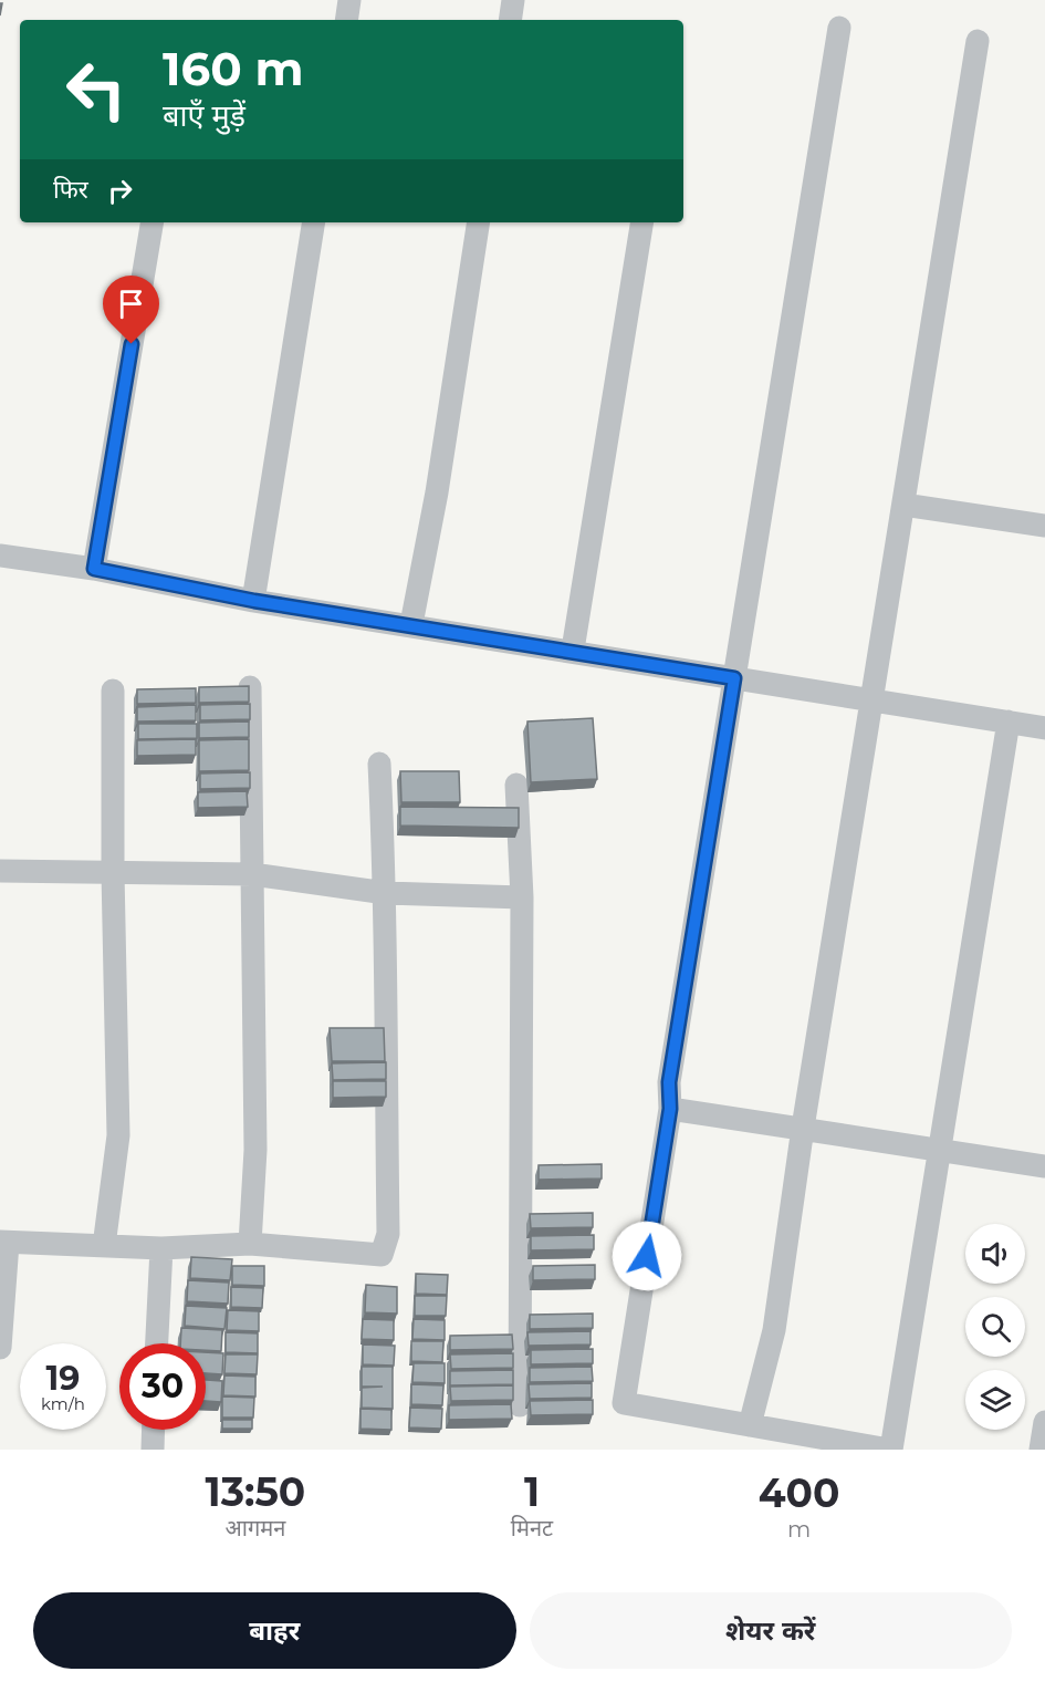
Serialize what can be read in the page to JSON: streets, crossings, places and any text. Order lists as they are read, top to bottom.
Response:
{
  "page": {
    "turn": ["160 m", "बाएँ मुड़ें"],
    "then": "फिर",
    "speed": "19 km/h",
    "limit": "30",
    "eta": [
      "13:50",
      "आगमन",
      "1",
      "मिनट",
      "400",
      "m"
    ],
    "buttons": ["बाहर", "शेयर करें"]
  }
}
